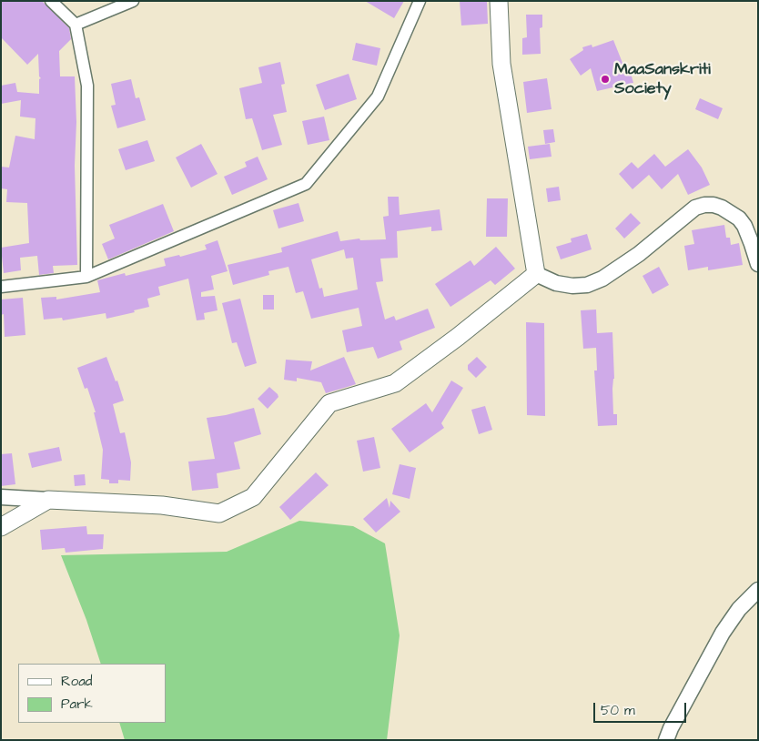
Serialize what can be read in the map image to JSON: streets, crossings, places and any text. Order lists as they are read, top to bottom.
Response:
{
  "places": ["MaaSanskriti Society"],
  "legend": ["Road", "Park"],
  "scale_bar": "50 m"
}
